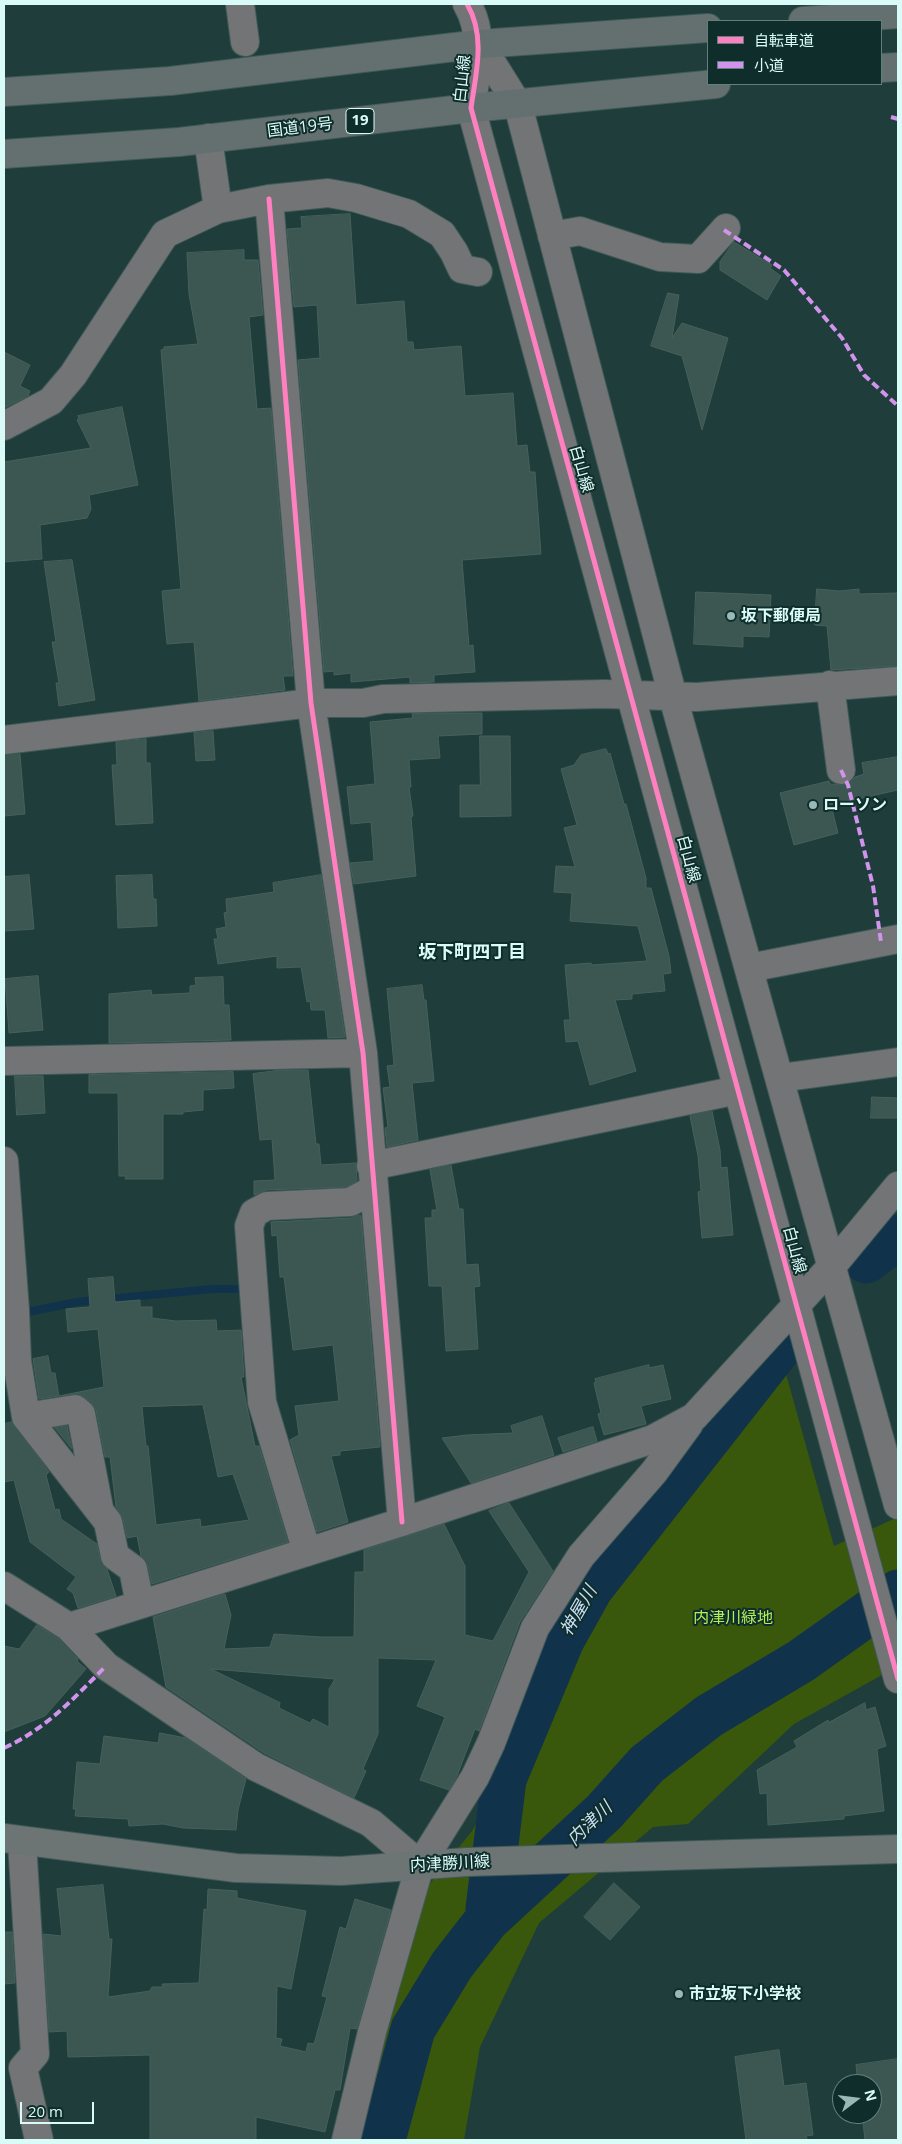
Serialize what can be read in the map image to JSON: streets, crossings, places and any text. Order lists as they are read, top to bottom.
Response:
{
  "streets": {
    "highway": ["19", "国道19号"],
    "main road": ["内津勝川線"],
    "street": ["白山線"]
  },
  "crossings": [
    ["白山線", "国道19号"]
  ],
  "districts": ["坂下町四丁目"],
  "water": ["神屋川", "内津川"],
  "parks": ["内津川緑地"],
  "places": ["坂下郵便局", "ローソン", "市立坂下小学校"],
  "legend": ["自転車道", "小道"],
  "scale_bar": "20 m",
  "north": "right"
}
